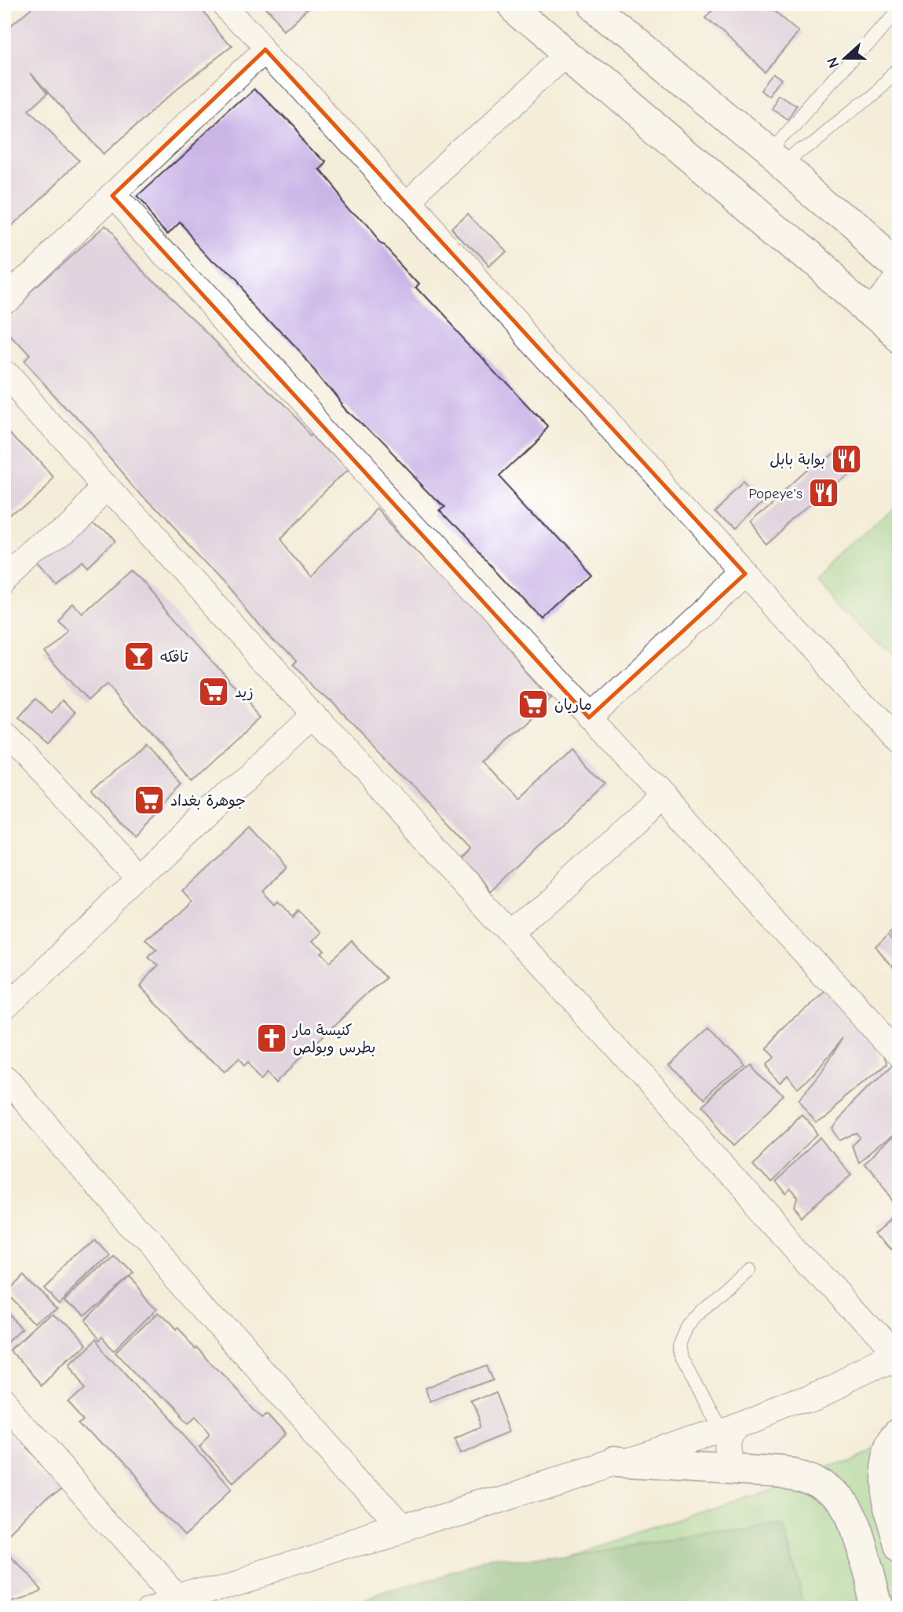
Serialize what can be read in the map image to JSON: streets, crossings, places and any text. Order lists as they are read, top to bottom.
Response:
{
  "places": {
    "restaurant": ["بوابة بابل", "Popeye's"],
    "bar": ["تافكه"],
    "supermarket": ["زيد", "ماريان", "جوهرة بغداد"],
    "church": ["كنيسة مار بطرس وبولص"]
  },
  "north": "left"
}
